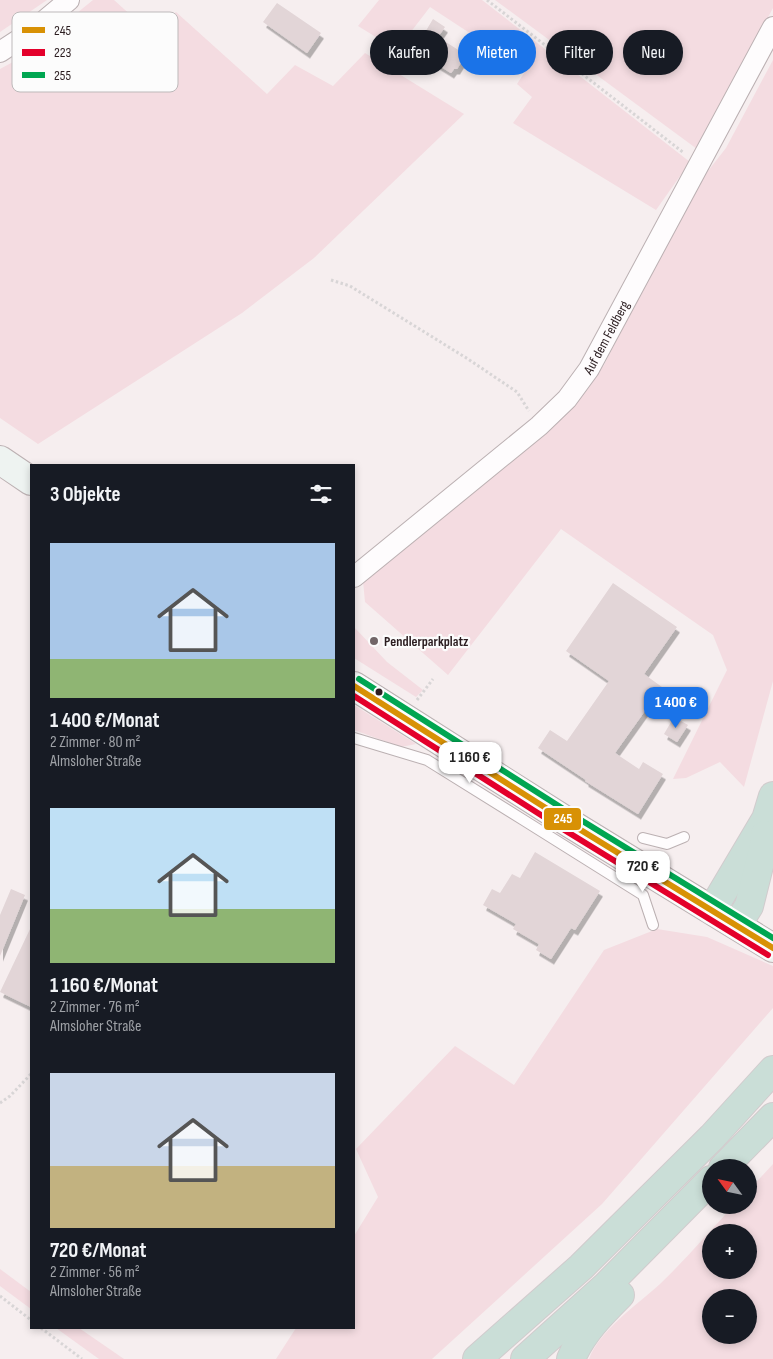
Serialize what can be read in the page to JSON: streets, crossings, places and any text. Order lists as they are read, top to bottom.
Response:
{
  "streets": {
    "street": ["Auf dem Feldberg"]
  },
  "places": ["Pendlerparkplatz"],
  "lines": ["transit line 255", "transit line 245", "transit line 223"],
  "legend": ["245", "223", "255"],
  "north": "top left",
  "page": {
    "chip": [
      "Kaufen",
      "Mieten",
      "Filter",
      "Neu"
    ],
    "heading": "3 Objekte",
    "list": [
      {
        "name": "1 400 €/Monat",
        "note": "2 Zimmer · 80 m² · Almsloher Straße"
      },
      {
        "name": "1 160 €/Monat",
        "note": "2 Zimmer · 76 m² · Almsloher Straße"
      },
      {
        "name": "720 €/Monat",
        "note": "2 Zimmer · 56 m² · Almsloher Straße"
      }
    ],
    "price": ["1 400 €", "1 160 €", "720 €"],
    "map_buttons": ["+", "−"]
  }
}
